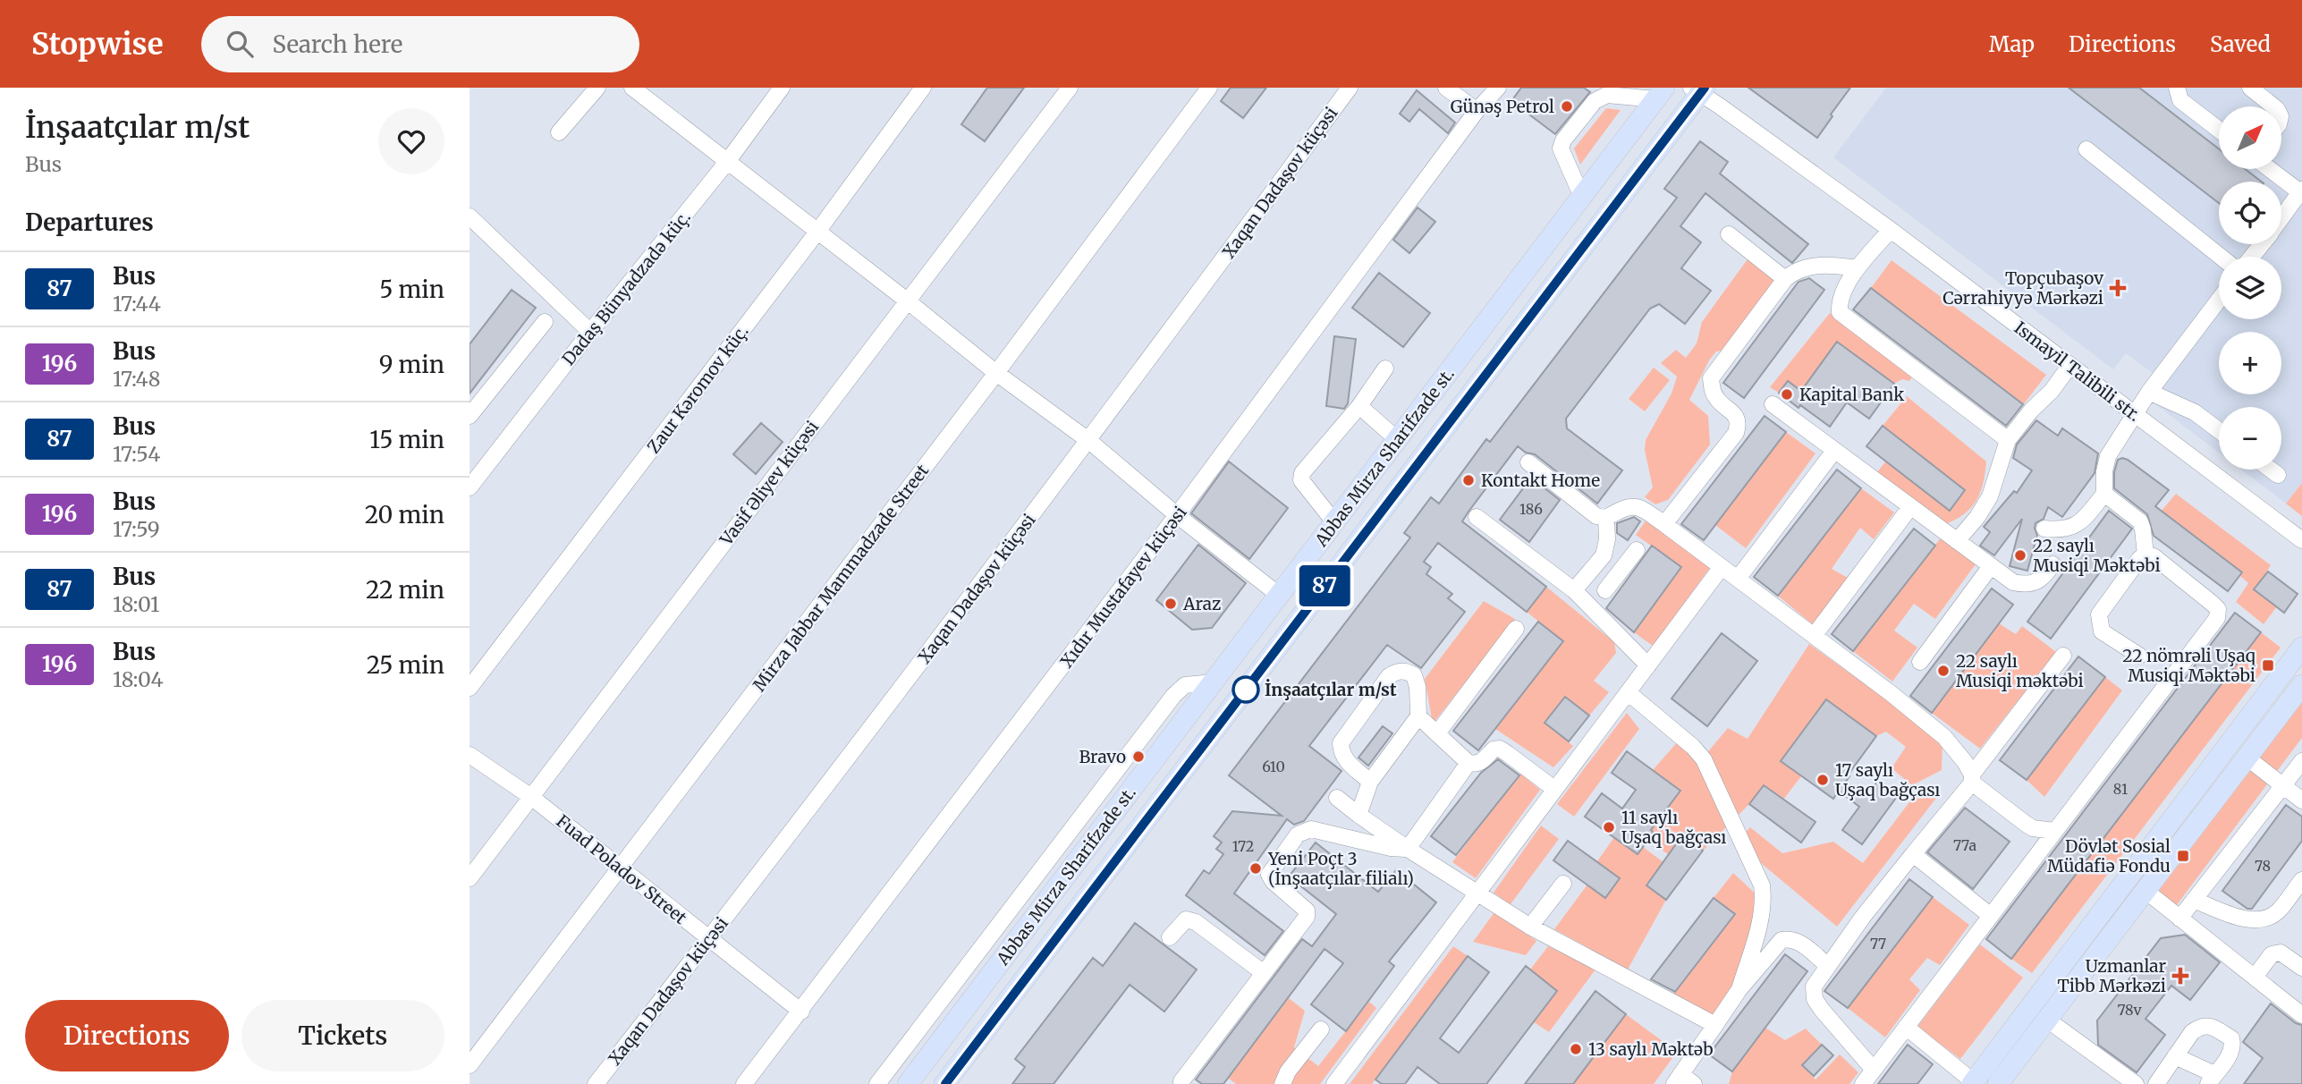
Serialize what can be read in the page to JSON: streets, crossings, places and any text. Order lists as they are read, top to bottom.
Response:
{
  "streets": {
    "main road": ["Abbas Mirza Sharifzade st."],
    "street": [
      "Xaqan Dadaşov küçəsi",
      "Dadaş Bünyadzadə küç.",
      "Ismayil Talibili str.",
      "Zaur Kəromov küç.",
      "Vasif Əliyev küçəsi",
      "Mirza Jabbar Mammadzade Street",
      "Xıdır Mustafayev küçəsi",
      "Fuad Poladov Street"
    ]
  },
  "crossings": [
    ["Xaqan Dadaşov küçəsi", "Fuad Poladov Street"],
    ["Ismayil Talibili str.", "Abbas Mirza Sharifzade st."],
    ["Vasif Əliyev küçəsi", "Fuad Poladov Street"],
    ["Mirza Jabbar Mammadzade Street", "Fuad Poladov Street"],
    ["Xıdır Mustafayev küçəsi", "Fuad Poladov Street"]
  ],
  "places": {
    "other": [
      "Günəş Petrol",
      "Kapital Bank",
      "Kontakt Home",
      "22 saylı Musiqi Məktəbi",
      "Araz",
      "22 saylı Musiqi məktəbi",
      "İnşaatçılar m/st",
      "Bravo",
      "17 saylı Uşaq bağçası",
      "11 saylı Uşaq bağçası",
      "Yeni Poçt 3 (İnşaatçılar filialı)",
      "13 saylı Məktəb"
    ],
    "health": ["Topçubaşov Cərrahiyyə Mərkəzi", "Uzmanlar Tibb Mərkəzi"],
    "transit": ["22 nömrəli Uşaq Musiqi Məktəbi", "Dövlət Sosial Müdafiə Fondu"]
  },
  "lines": ["bus line 87"],
  "house_numbers": [
    "186",
    "610",
    "81",
    "77a",
    "172",
    "78",
    "77",
    "78v"
  ],
  "north": "top right",
  "page": {
    "header": "Stopwise",
    "search": "Search here",
    "nav": ["Map", "Directions", "Saved"],
    "heading": [
      ["İnşaatçılar m/st", "Bus"],
      "Departures"
    ],
    "on_map": "87",
    "map_buttons": ["+", "−"],
    "list": [
      {
        "mark": "87",
        "name": "Bus",
        "note": "17:44",
        "value": "5 min"
      },
      {
        "mark": "196",
        "name": "Bus",
        "note": "17:48",
        "value": "9 min"
      },
      {
        "mark": "87",
        "name": "Bus",
        "note": "17:54",
        "value": "15 min"
      },
      {
        "mark": "196",
        "name": "Bus",
        "note": "17:59",
        "value": "20 min"
      },
      {
        "mark": "87",
        "name": "Bus",
        "note": "18:01",
        "value": "22 min"
      },
      {
        "mark": "196",
        "name": "Bus",
        "note": "18:04",
        "value": "25 min"
      }
    ],
    "buttons": ["Directions", "Tickets"]
  }
}
